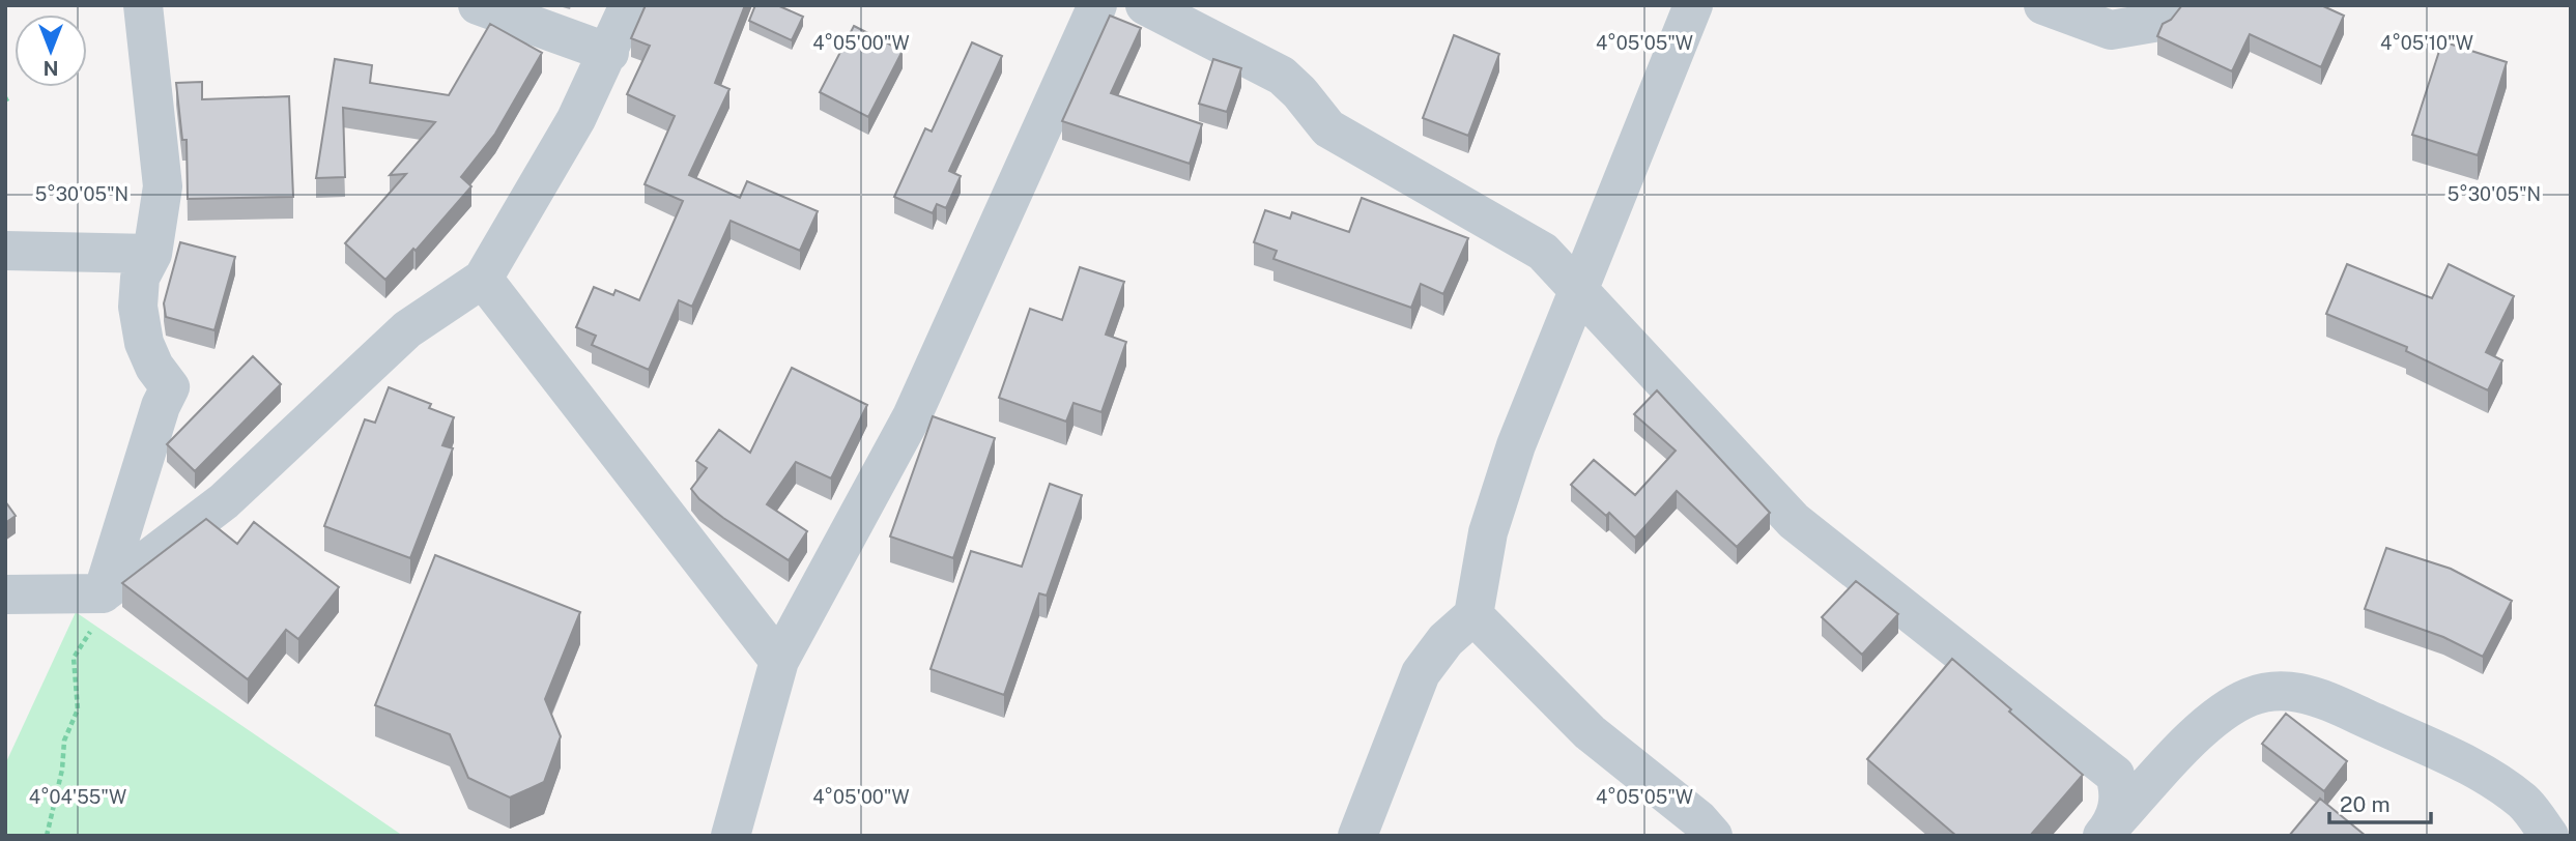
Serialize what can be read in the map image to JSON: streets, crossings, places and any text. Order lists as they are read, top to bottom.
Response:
{
  "scale_bar": "20 m",
  "north": "bottom",
  "coordinates": [
    "4°05'00\"W",
    "4°05'05\"W",
    "4°05'10\"W",
    "5°30'05\"N",
    "4°04'55\"W"
  ]
}
